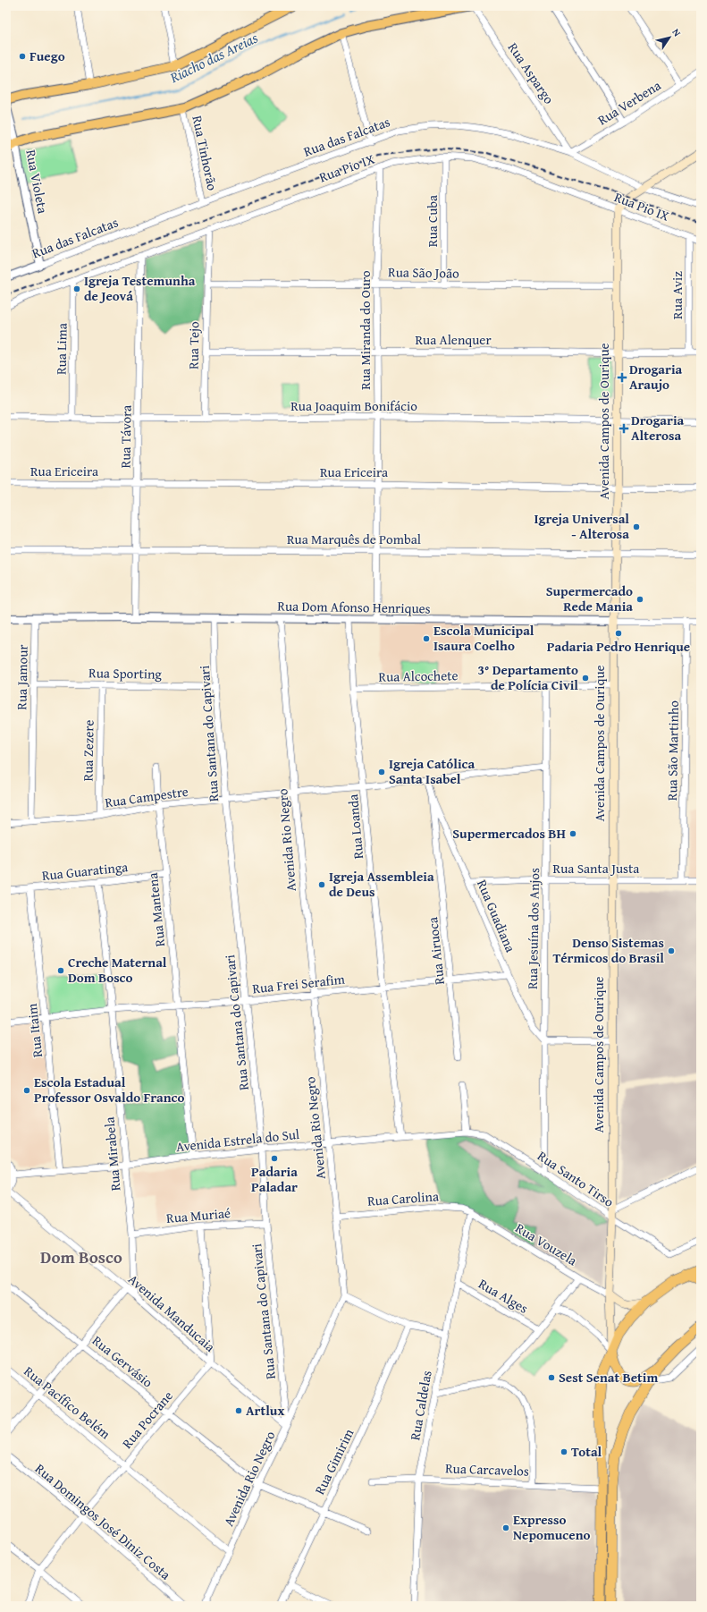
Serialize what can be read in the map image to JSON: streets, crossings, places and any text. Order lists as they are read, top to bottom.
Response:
{
  "streets": {
    "highway": ["Avenida Campos de Ourique"],
    "street": [
      "Rua Aspargo",
      "Rua Verbena",
      "Rua das Falcatas",
      "Rua Tinhorão",
      "Rua Pio IX",
      "Rua Violeta",
      "Rua Cuba",
      "Rua São João",
      "Rua Aviz",
      "Rua Miranda do Ouro",
      "Rua Alenquer",
      "Rua Tejo",
      "Rua Lima",
      "Rua Joaquim Bonifácio",
      "Rua Távora",
      "Rua Ericeira",
      "Rua Marquês de Pombal",
      "Rua Dom Afonso Henriques",
      "Rua Sporting",
      "Rua Alcochete",
      "Rua Jamour",
      "Rua Santana do Capivari",
      "Rua Zezere",
      "Rua São Martinho",
      "Rua Campestre",
      "Rua Loanda",
      "Avenida Rio Negro",
      "Rua Santa Justa",
      "Rua Guaratinga",
      "Rua Mantena",
      "Rua Guadiana",
      "Rua Jesuína dos Anjos",
      "Rua Airuoca",
      "Rua Frei Serafim",
      "Rua Itaim",
      "Avenida Estrela do Sul",
      "Rua Mirabela",
      "Rua Santo Tirso",
      "Rua Carolina",
      "Rua Muriaé",
      "Rua Vouzela",
      "Rua Alges",
      "Avenida Manducaia",
      "Rua Gervásio",
      "Rua Pacífico Belém",
      "Rua Caldelas",
      "Rua Pocrane",
      "Rua Gimirim",
      "Rua Carcavelos",
      "Rua Domingos José Diniz Costa"
    ]
  },
  "crossings": [
    ["Rua Aspargo", "Rua Verbena"],
    ["Rua Aspargo", "Rua das Falcatas"],
    ["Rua Verbena", "Rua das Falcatas"],
    ["Rua das Falcatas", "Rua Tinhorão"],
    ["Rua das Falcatas", "Rua Violeta"],
    ["Rua Pio IX", "Rua Cuba"],
    ["Rua Pio IX", "Rua Aviz"],
    ["Rua Pio IX", "Rua Miranda do Ouro"],
    ["Rua Pio IX", "Rua Tejo"],
    ["Rua Pio IX", "Rua Lima"],
    ["Rua Pio IX", "Avenida Campos de Ourique"],
    ["Rua Pio IX", "Rua Távora"],
    ["Rua Cuba", "Rua São João"],
    ["Rua São João", "Rua Miranda do Ouro"],
    ["Rua São João", "Rua Tejo"],
    ["Rua São João", "Avenida Campos de Ourique"],
    ["Rua Aviz", "Rua Alenquer"],
    ["Rua Miranda do Ouro", "Rua Alenquer"],
    ["Rua Miranda do Ouro", "Rua Joaquim Bonifácio"],
    ["Rua Miranda do Ouro", "Rua Ericeira"],
    ["Rua Miranda do Ouro", "Rua Marquês de Pombal"],
    ["Rua Miranda do Ouro", "Rua Dom Afonso Henriques"],
    ["Rua Alenquer", "Rua Tejo"],
    ["Rua Alenquer", "Avenida Campos de Ourique"],
    ["Rua Tejo", "Rua Joaquim Bonifácio"],
    ["Rua Lima", "Rua Joaquim Bonifácio"],
    ["Rua Joaquim Bonifácio", "Avenida Campos de Ourique"],
    ["Rua Joaquim Bonifácio", "Rua Távora"],
    ["Avenida Campos de Ourique", "Rua Ericeira"],
    ["Avenida Campos de Ourique", "Rua Marquês de Pombal"],
    ["Avenida Campos de Ourique", "Rua Dom Afonso Henriques"],
    ["Avenida Campos de Ourique", "Rua Alcochete"],
    ["Avenida Campos de Ourique", "Rua Santa Justa"],
    ["Avenida Campos de Ourique", "Rua Santo Tirso"],
    ["Avenida Campos de Ourique", "Rua Vouzela"],
    ["Avenida Campos de Ourique", "Rua Carcavelos"],
    ["Rua Távora", "Rua Ericeira"],
    ["Rua Távora", "Rua Marquês de Pombal"],
    ["Rua Távora", "Rua Dom Afonso Henriques"],
    ["Rua Dom Afonso Henriques", "Rua Jamour"],
    ["Rua Dom Afonso Henriques", "Rua Santana do Capivari"],
    ["Rua Dom Afonso Henriques", "Rua São Martinho"],
    ["Rua Dom Afonso Henriques", "Rua Loanda"],
    ["Rua Dom Afonso Henriques", "Avenida Rio Negro"],
    ["Rua Sporting", "Rua Jamour"],
    ["Rua Sporting", "Rua Santana do Capivari"],
    ["Rua Sporting", "Rua Zezere"],
    ["Rua Alcochete", "Rua Loanda"],
    ["Rua Alcochete", "Rua Jesuína dos Anjos"],
    ["Rua Jamour", "Rua Campestre"],
    ["Rua Santana do Capivari", "Rua Campestre"],
    ["Rua Santana do Capivari", "Avenida Rio Negro"],
    ["Rua Santana do Capivari", "Rua Frei Serafim"],
    ["Rua Santana do Capivari", "Avenida Estrela do Sul"],
    ["Rua Santana do Capivari", "Rua Muriaé"],
    ["Rua Santana do Capivari", "Avenida Manducaia"],
    ["Rua Zezere", "Rua Campestre"],
    ["Rua São Martinho", "Rua Santa Justa"],
    ["Rua Campestre", "Rua Loanda"],
    ["Rua Campestre", "Avenida Rio Negro"],
    ["Rua Campestre", "Rua Mantena"],
    ["Rua Campestre", "Rua Jesuína dos Anjos"],
    ["Rua Campestre", "Rua Airuoca"],
    ["Rua Loanda", "Rua Frei Serafim"],
    ["Rua Loanda", "Avenida Estrela do Sul"],
    ["Avenida Rio Negro", "Rua Frei Serafim"],
    ["Avenida Rio Negro", "Avenida Estrela do Sul"],
    ["Avenida Rio Negro", "Rua Carolina"],
    ["Avenida Rio Negro", "Avenida Manducaia"],
    ["Avenida Rio Negro", "Rua Gervásio"],
    ["Avenida Rio Negro", "Rua Pacífico Belém"],
    ["Rua Santa Justa", "Rua Guadiana"],
    ["Rua Santa Justa", "Rua Jesuína dos Anjos"],
    ["Rua Guaratinga", "Rua Mantena"],
    ["Rua Guaratinga", "Rua Itaim"],
    ["Rua Guaratinga", "Rua Mirabela"],
    ["Rua Mantena", "Rua Frei Serafim"],
    ["Rua Mantena", "Avenida Estrela do Sul"],
    ["Rua Guadiana", "Rua Jesuína dos Anjos"],
    ["Rua Guadiana", "Rua Airuoca"],
    ["Rua Guadiana", "Rua Frei Serafim"],
    ["Rua Jesuína dos Anjos", "Rua Santo Tirso"],
    ["Rua Airuoca", "Rua Frei Serafim"],
    ["Rua Frei Serafim", "Rua Itaim"],
    ["Rua Frei Serafim", "Rua Mirabela"],
    ["Rua Itaim", "Avenida Estrela do Sul"],
    ["Avenida Estrela do Sul", "Rua Mirabela"],
    ["Avenida Estrela do Sul", "Rua Santo Tirso"],
    ["Rua Mirabela", "Rua Muriaé"],
    ["Rua Mirabela", "Avenida Manducaia"],
    ["Rua Carolina", "Rua Vouzela"],
    ["Rua Carolina", "Rua Caldelas"],
    ["Rua Vouzela", "Rua Caldelas"],
    ["Rua Alges", "Rua Caldelas"],
    ["Avenida Manducaia", "Rua Pocrane"],
    ["Rua Gervásio", "Rua Pocrane"],
    ["Rua Gervásio", "Rua Gimirim"],
    ["Rua Pacífico Belém", "Rua Pocrane"],
    ["Rua Caldelas", "Rua Carcavelos"],
    ["Rua Pocrane", "Rua Domingos José Diniz Costa"]
  ],
  "districts": ["Dom Bosco"],
  "water": ["Riacho das Areias"],
  "places": {
    "other": [
      "Fuego",
      "Igreja Testemunha de Jeová",
      "Igreja Universal - Alterosa",
      "Supermercado Rede Mania",
      "Padaria Pedro Henrique",
      "Escola Municipal Isaura Coelho",
      "3° Departamento de Polícia Civil",
      "Igreja Católica Santa Isabel",
      "Supermercados BH",
      "Igreja Assembleia de Deus",
      "Denso Sistemas Térmicos do Brasil",
      "Creche Maternal Dom Bosco",
      "Escola Estadual Professor Osvaldo Franco",
      "Padaria Paladar",
      "Sest Senat Betim",
      "Artlux",
      "Total",
      "Expresso Nepomuceno"
    ],
    "health": ["Drogaria Araujo", "Drogaria Alterosa"]
  },
  "north": "top right"
}
